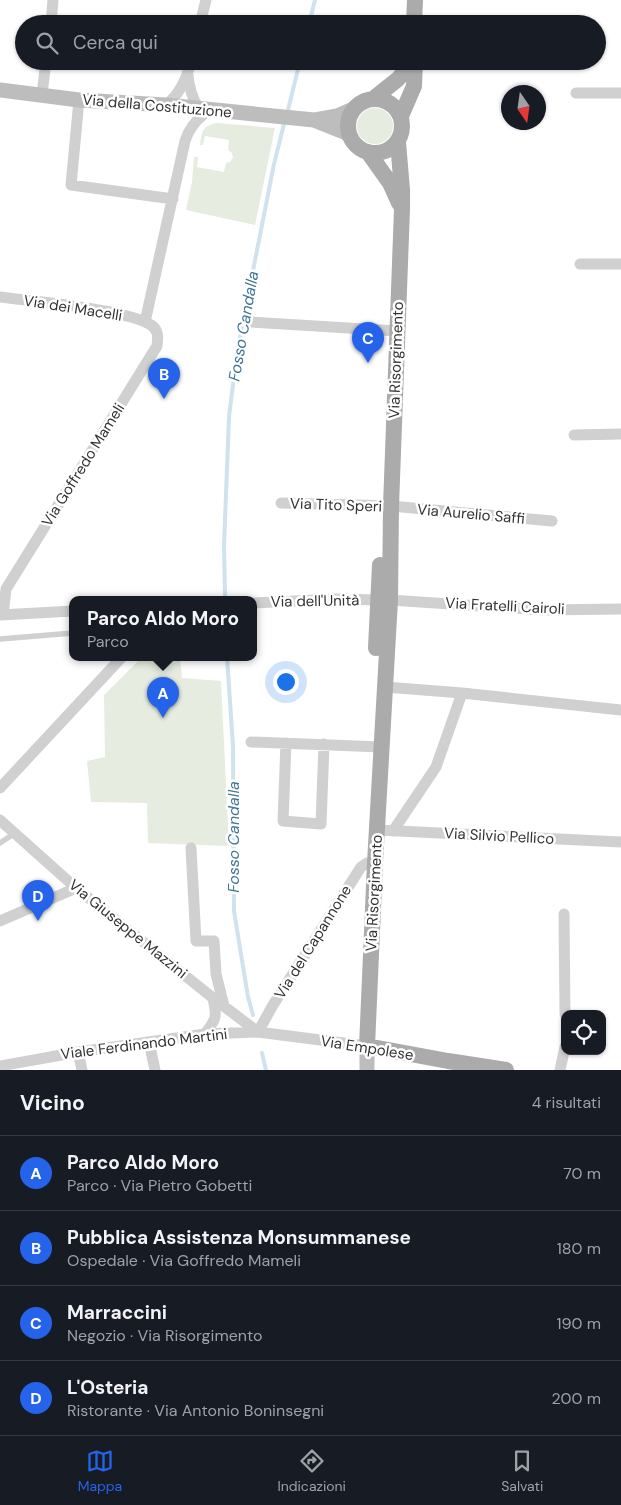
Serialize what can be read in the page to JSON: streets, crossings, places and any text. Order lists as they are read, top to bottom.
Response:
{
  "streets": {
    "main road": ["Via Risorgimento", "Via Empolese"],
    "street": [
      "Via della Costituzione",
      "Via dei Macelli",
      "Via Goffredo Mameli",
      "Via Tito Speri",
      "Via Aurelio Saffi",
      "Via dell'Unità",
      "Via Fratelli Cairoli",
      "Via Silvio Pellico",
      "Via Giuseppe Mazzini",
      "Via del Capannone",
      "Viale Ferdinando Martini"
    ]
  },
  "crossings": [
    ["Via della Costituzione", "Via Risorgimento"],
    ["Via dei Macelli", "Via Goffredo Mameli"],
    ["Via Risorgimento", "Via Tito Speri"],
    ["Via Risorgimento", "Via Aurelio Saffi"],
    ["Via Risorgimento", "Via dell'Unità"],
    ["Via Risorgimento", "Via Fratelli Cairoli"],
    ["Via Risorgimento", "Via Silvio Pellico"],
    ["Via Risorgimento", "Via del Capannone"],
    ["Via Risorgimento", "Via Empolese"],
    ["Via Tito Speri", "Via Aurelio Saffi"],
    ["Via dell'Unità", "Via Fratelli Cairoli"],
    ["Via Giuseppe Mazzini", "Via del Capannone"],
    ["Via Giuseppe Mazzini", "Viale Ferdinando Martini"],
    ["Via Giuseppe Mazzini", "Via Empolese"],
    ["Via del Capannone", "Viale Ferdinando Martini"],
    ["Via del Capannone", "Via Empolese"],
    ["Viale Ferdinando Martini", "Via Empolese"]
  ],
  "water": ["Fosso Candalla"],
  "north": "bottom",
  "page": {
    "search": "Cerca qui",
    "pins": [
      "C",
      "B",
      "A",
      "D"
    ],
    "popup": ["Parco Aldo Moro", "Parco"],
    "heading": ["Vicino", "4 risultati"],
    "list": [
      {
        "mark": "A",
        "name": "Parco Aldo Moro",
        "note": "Parco · Via Pietro Gobetti",
        "value": "70 m"
      },
      {
        "mark": "B",
        "name": "Pubblica Assistenza Monsummanese",
        "note": "Ospedale · Via Goffredo Mameli",
        "value": "180 m"
      },
      {
        "mark": "C",
        "name": "Marraccini",
        "note": "Negozio · Via Risorgimento",
        "value": "190 m"
      },
      {
        "mark": "D",
        "name": "L'Osteria",
        "note": "Ristorante · Via Antonio Boninsegni",
        "value": "200 m"
      }
    ],
    "nav": ["Mappa", "Indicazioni", "Salvati"]
  }
}
